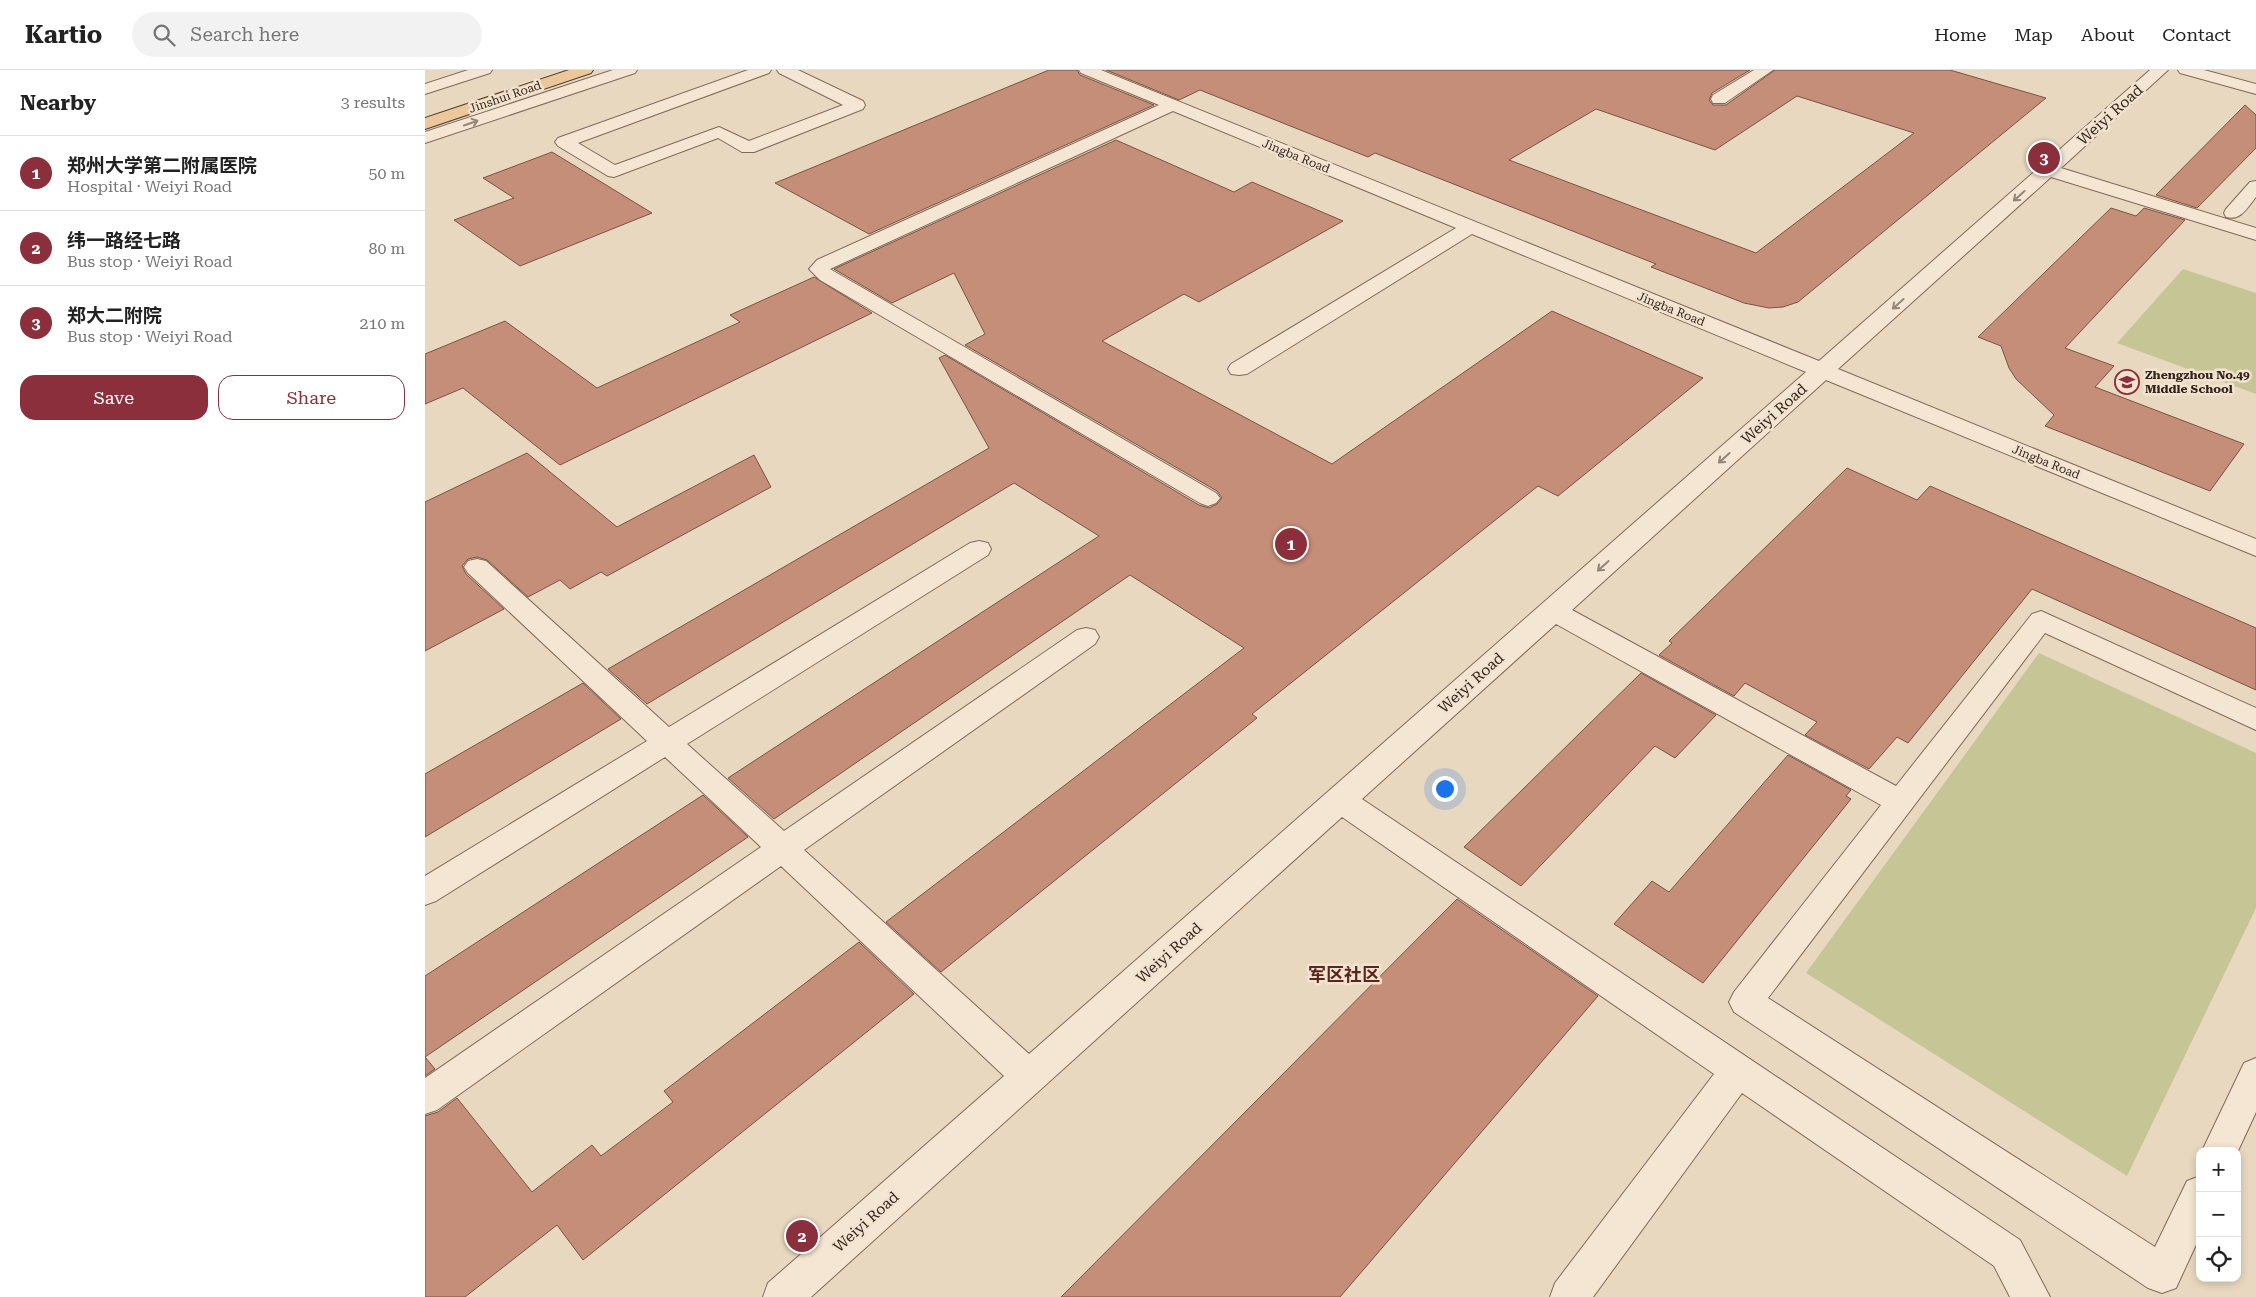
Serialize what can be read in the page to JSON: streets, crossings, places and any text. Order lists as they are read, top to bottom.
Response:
{
  "streets": {
    "main road": ["Jinshui Road"],
    "street": ["Weiyi Road", "Jingba Road"]
  },
  "crossings": [
    ["Weiyi Road", "Jingba Road"]
  ],
  "one_way": ["Weiyi Road"],
  "districts": ["军区社区"],
  "places": {
    "school or university": ["Zhengzhou No.49 Middle School"]
  },
  "page": {
    "header": "Kartio",
    "search": "Search here",
    "nav": [
      "Home",
      "Map",
      "About",
      "Contact"
    ],
    "heading": ["Nearby", "3 results"],
    "list": [
      {
        "mark": "1",
        "name": "郑州大学第二附属医院",
        "note": "Hospital · Weiyi Road",
        "value": "50 m"
      },
      {
        "mark": "2",
        "name": "纬一路经七路",
        "note": "Bus stop · Weiyi Road",
        "value": "80 m"
      },
      {
        "mark": "3",
        "name": "郑大二附院",
        "note": "Bus stop · Weiyi Road",
        "value": "210 m"
      }
    ],
    "pins": ["3", "1", "2"],
    "buttons": ["Save", "Share"],
    "map_buttons": ["+", "−"]
  }
}
